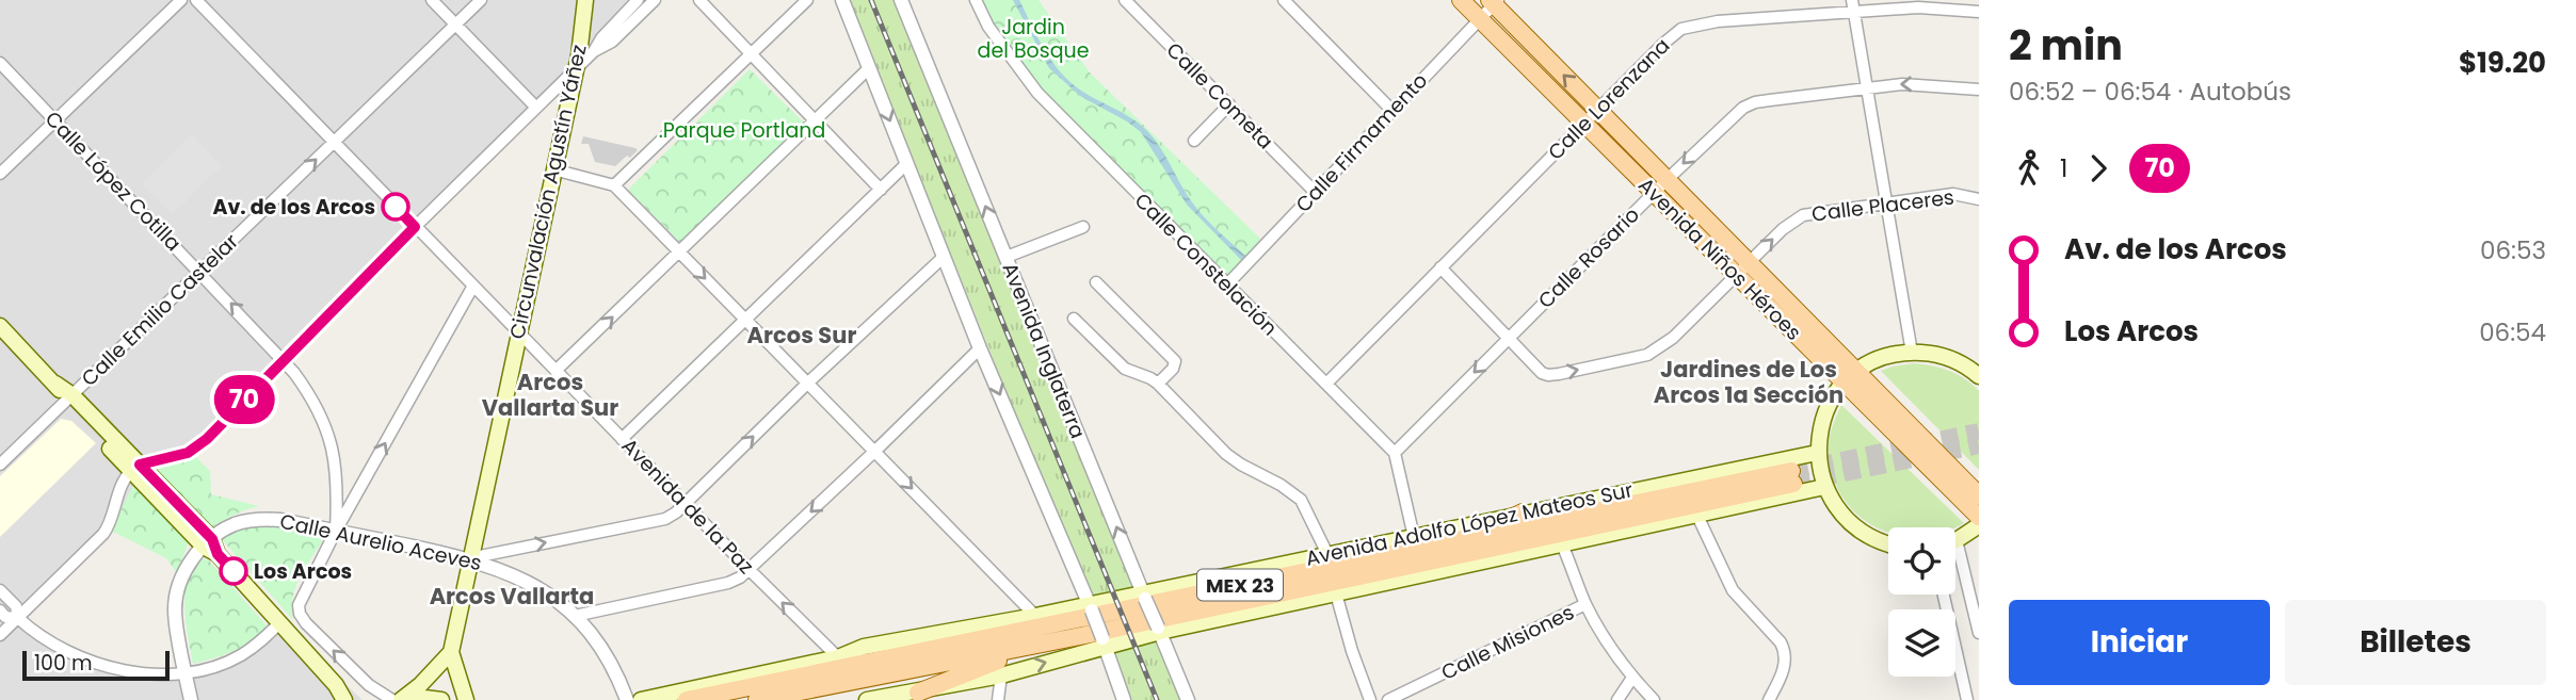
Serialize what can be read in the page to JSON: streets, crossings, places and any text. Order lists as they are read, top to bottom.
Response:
{
  "streets": {
    "main road": [
      "Circunvalación Agustín Yáñez",
      "Avenida Niños Héroes",
      "Avenida Adolfo López Mateos Sur",
      "MEX 23"
    ],
    "street": [
      "Calle Cometa",
      "Calle Lorenzana",
      "Calle Firmamento",
      "Calle López Cotilla",
      "Calle Placeres",
      "Calle Rosario",
      "Calle Constelación",
      "Calle Emilio Castelar",
      "Avenida Inglaterra",
      "Avenida de la Paz",
      "Calle Aurelio Aceves",
      "Calle Misiones"
    ]
  },
  "crossings": [
    ["Calle Cometa", "Calle Firmamento"],
    ["Calle Lorenzana", "Calle Placeres"],
    ["Calle Lorenzana", "Avenida Niños Héroes"],
    ["Calle Lorenzana", "Calle Constelación"],
    ["Calle Firmamento", "Avenida Niños Héroes"],
    ["Calle Firmamento", "Calle Constelación"],
    ["Calle López Cotilla", "Calle Emilio Castelar"],
    ["Calle López Cotilla", "Calle Aurelio Aceves"],
    ["Circunvalación Agustín Yáñez", "Avenida de la Paz"],
    ["Circunvalación Agustín Yáñez", "Calle Aurelio Aceves"],
    ["Calle Placeres", "Calle Rosario"],
    ["Calle Placeres", "Avenida Niños Héroes"],
    ["Calle Rosario", "Avenida Niños Héroes"],
    ["Calle Rosario", "Calle Constelación"],
    ["Calle Emilio Castelar", "Avenida de la Paz"],
    ["Avenida Inglaterra", "Avenida Adolfo López Mateos Sur"],
    ["Avenida de la Paz", "Avenida Adolfo López Mateos Sur"]
  ],
  "one_way": ["Calle Placeres", "Calle Rosario"],
  "districts": [
    "Arcos Sur",
    "Jardines de Los Arcos 1a Sección",
    "Arcos Vallarta Sur",
    "Arcos Vallarta"
  ],
  "parks": ["Jardin del Bosque", ".Parque Portland"],
  "places": ["Av. de los Arcos", "Los Arcos"],
  "lines": ["bus line 70"],
  "scale_bar": "100 m",
  "page": {
    "on_map": "70",
    "heading": ["2 min", "06:52 – 06:54 · Autobús", "$19.20"],
    "legs": ["1", "70"],
    "list": [
      {
        "name": "Av. de los Arcos",
        "value": "06:53"
      },
      {
        "name": "Los Arcos",
        "value": "06:54"
      }
    ],
    "buttons": ["Iniciar", "Billetes"],
    "scale": "100 m"
  }
}
